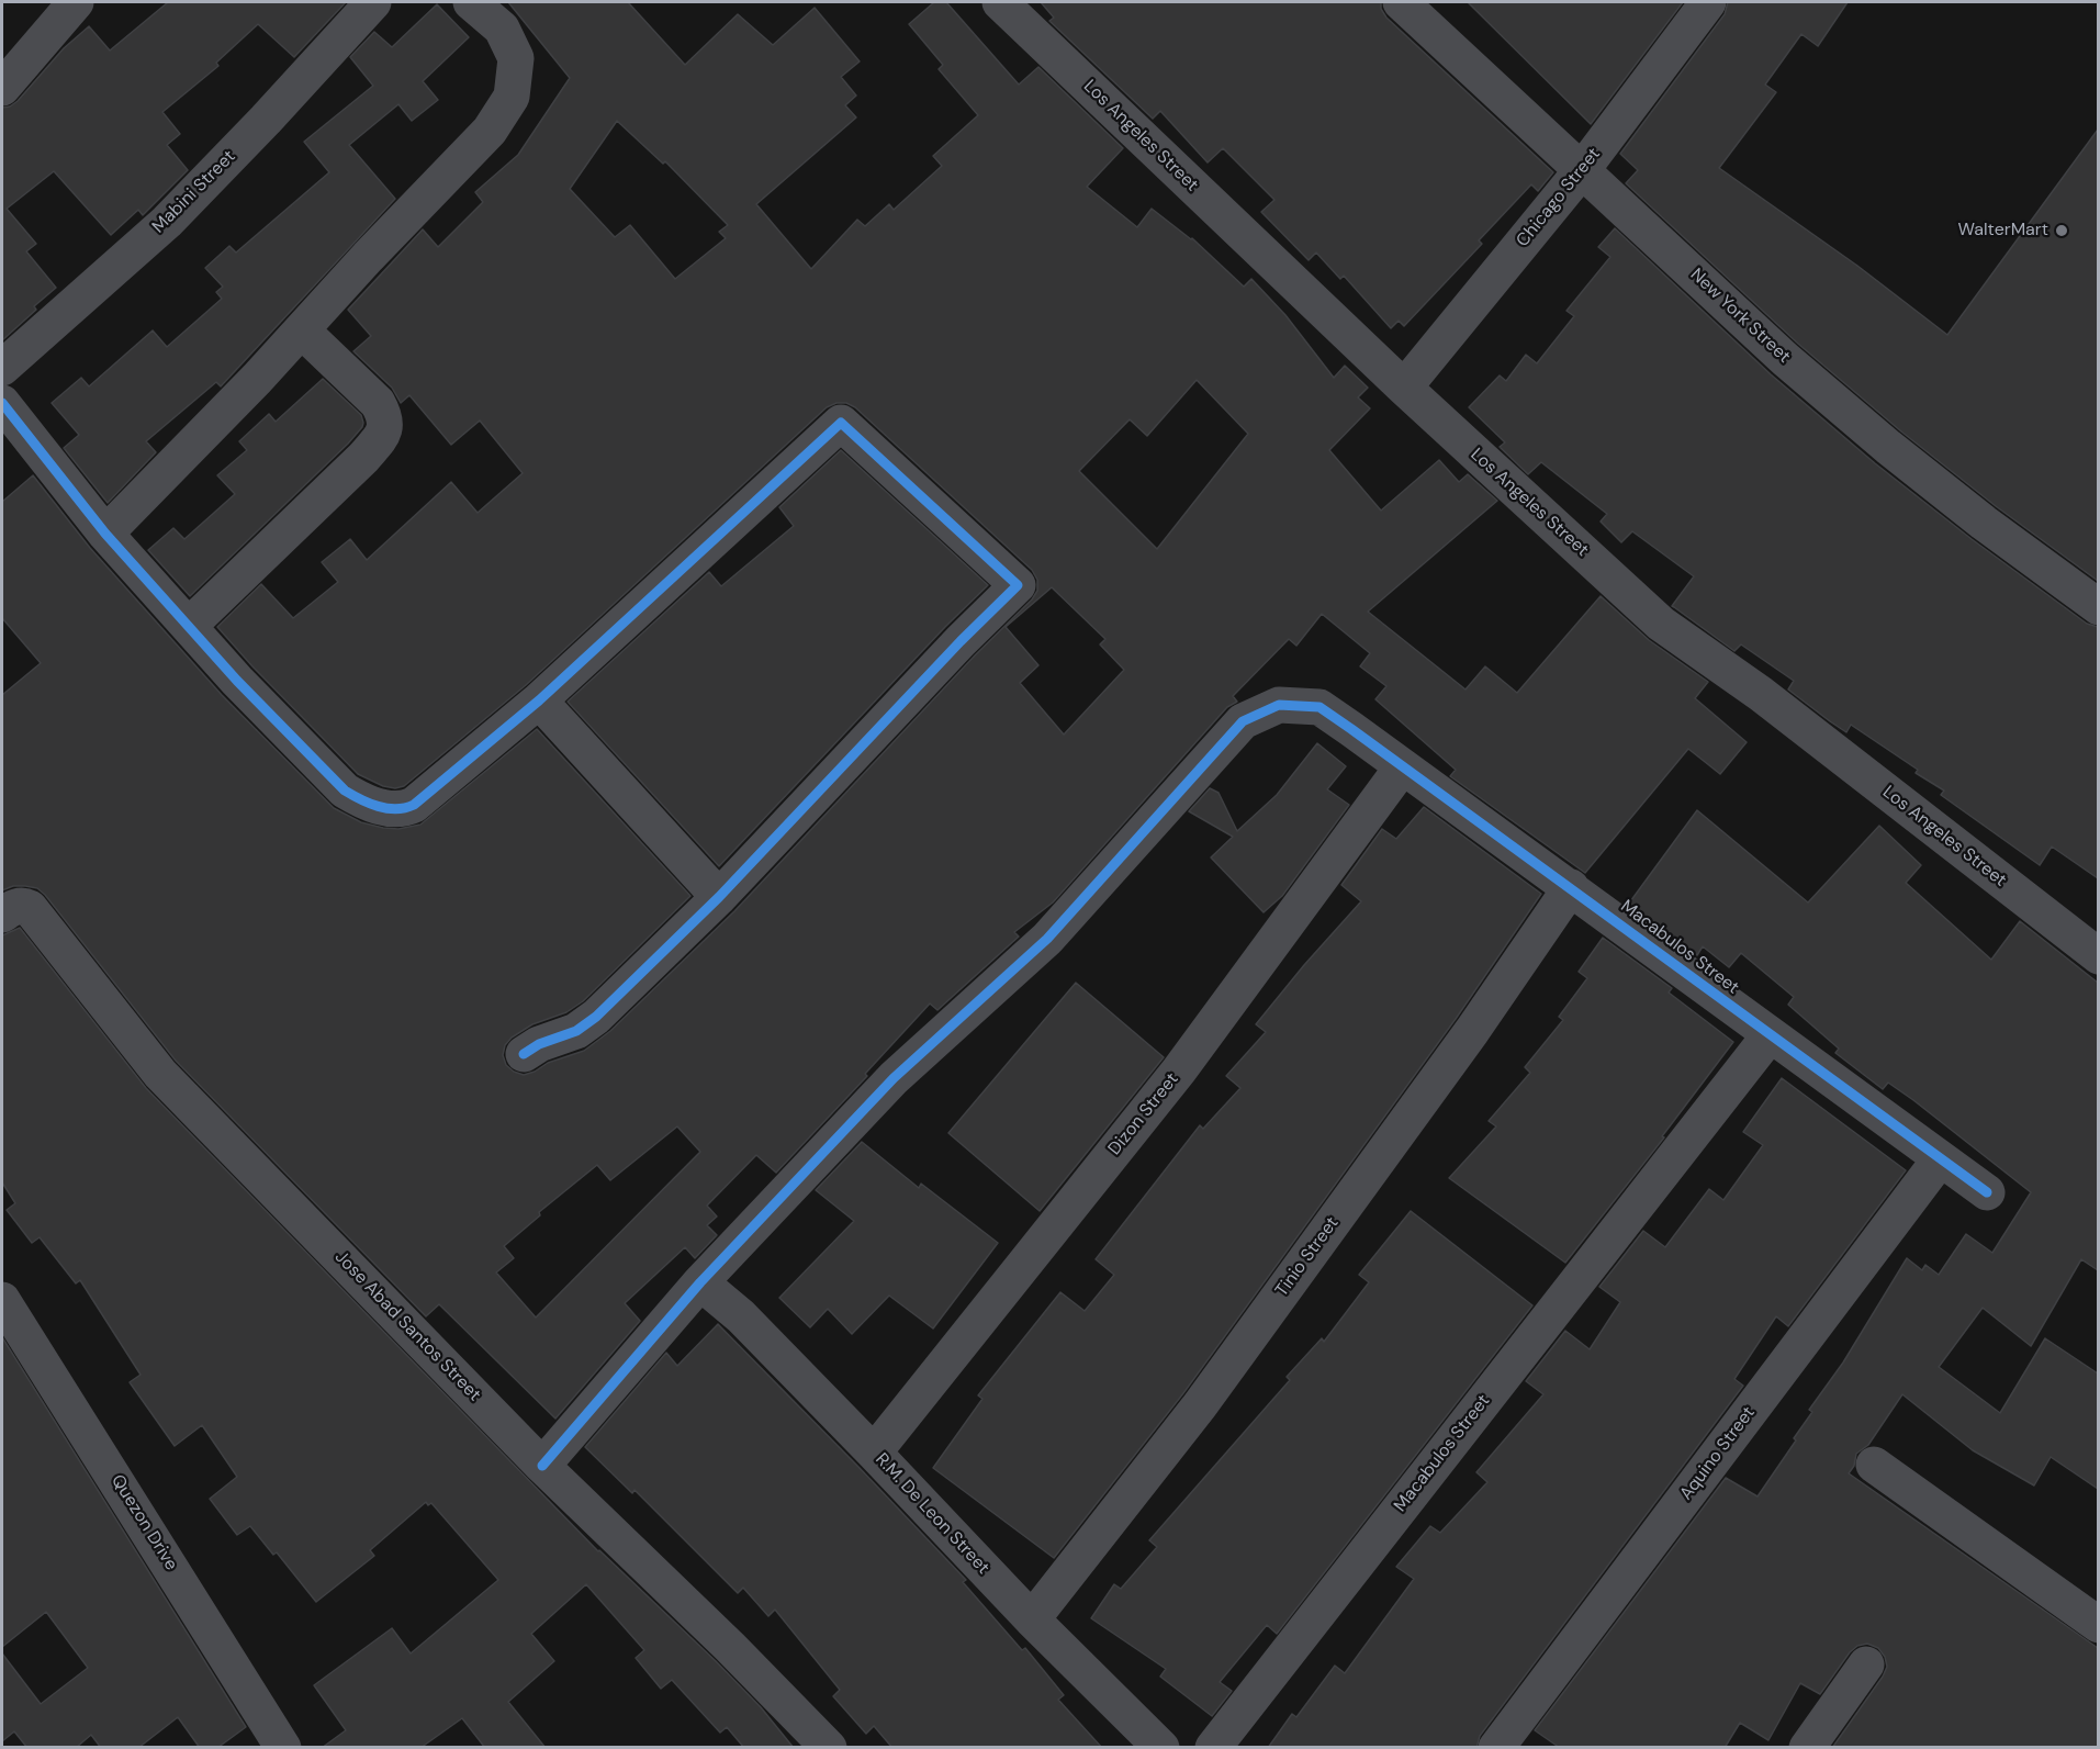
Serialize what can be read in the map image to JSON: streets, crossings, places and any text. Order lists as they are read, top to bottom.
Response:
{
  "streets": {
    "street": [
      "Los Angeles Street",
      "Mabini Street",
      "Chicago Street",
      "New York Street",
      "Macabulos Street",
      "Dizon Street",
      "Tinio Street",
      "Jose Abad Santos Street",
      "Aquino Street",
      "R.M. De Leon Street",
      "Quezon Drive"
    ]
  },
  "crossings": [
    ["Los Angeles Street", "Chicago Street"],
    ["Chicago Street", "New York Street"],
    ["Macabulos Street", "Dizon Street"],
    ["Macabulos Street", "Tinio Street"],
    ["Macabulos Street", "Jose Abad Santos Street"],
    ["Macabulos Street", "Aquino Street"],
    ["Macabulos Street", "R.M. De Leon Street"],
    ["Dizon Street", "R.M. De Leon Street"],
    ["Tinio Street", "R.M. De Leon Street"]
  ],
  "places": ["WalterMart"]
}
